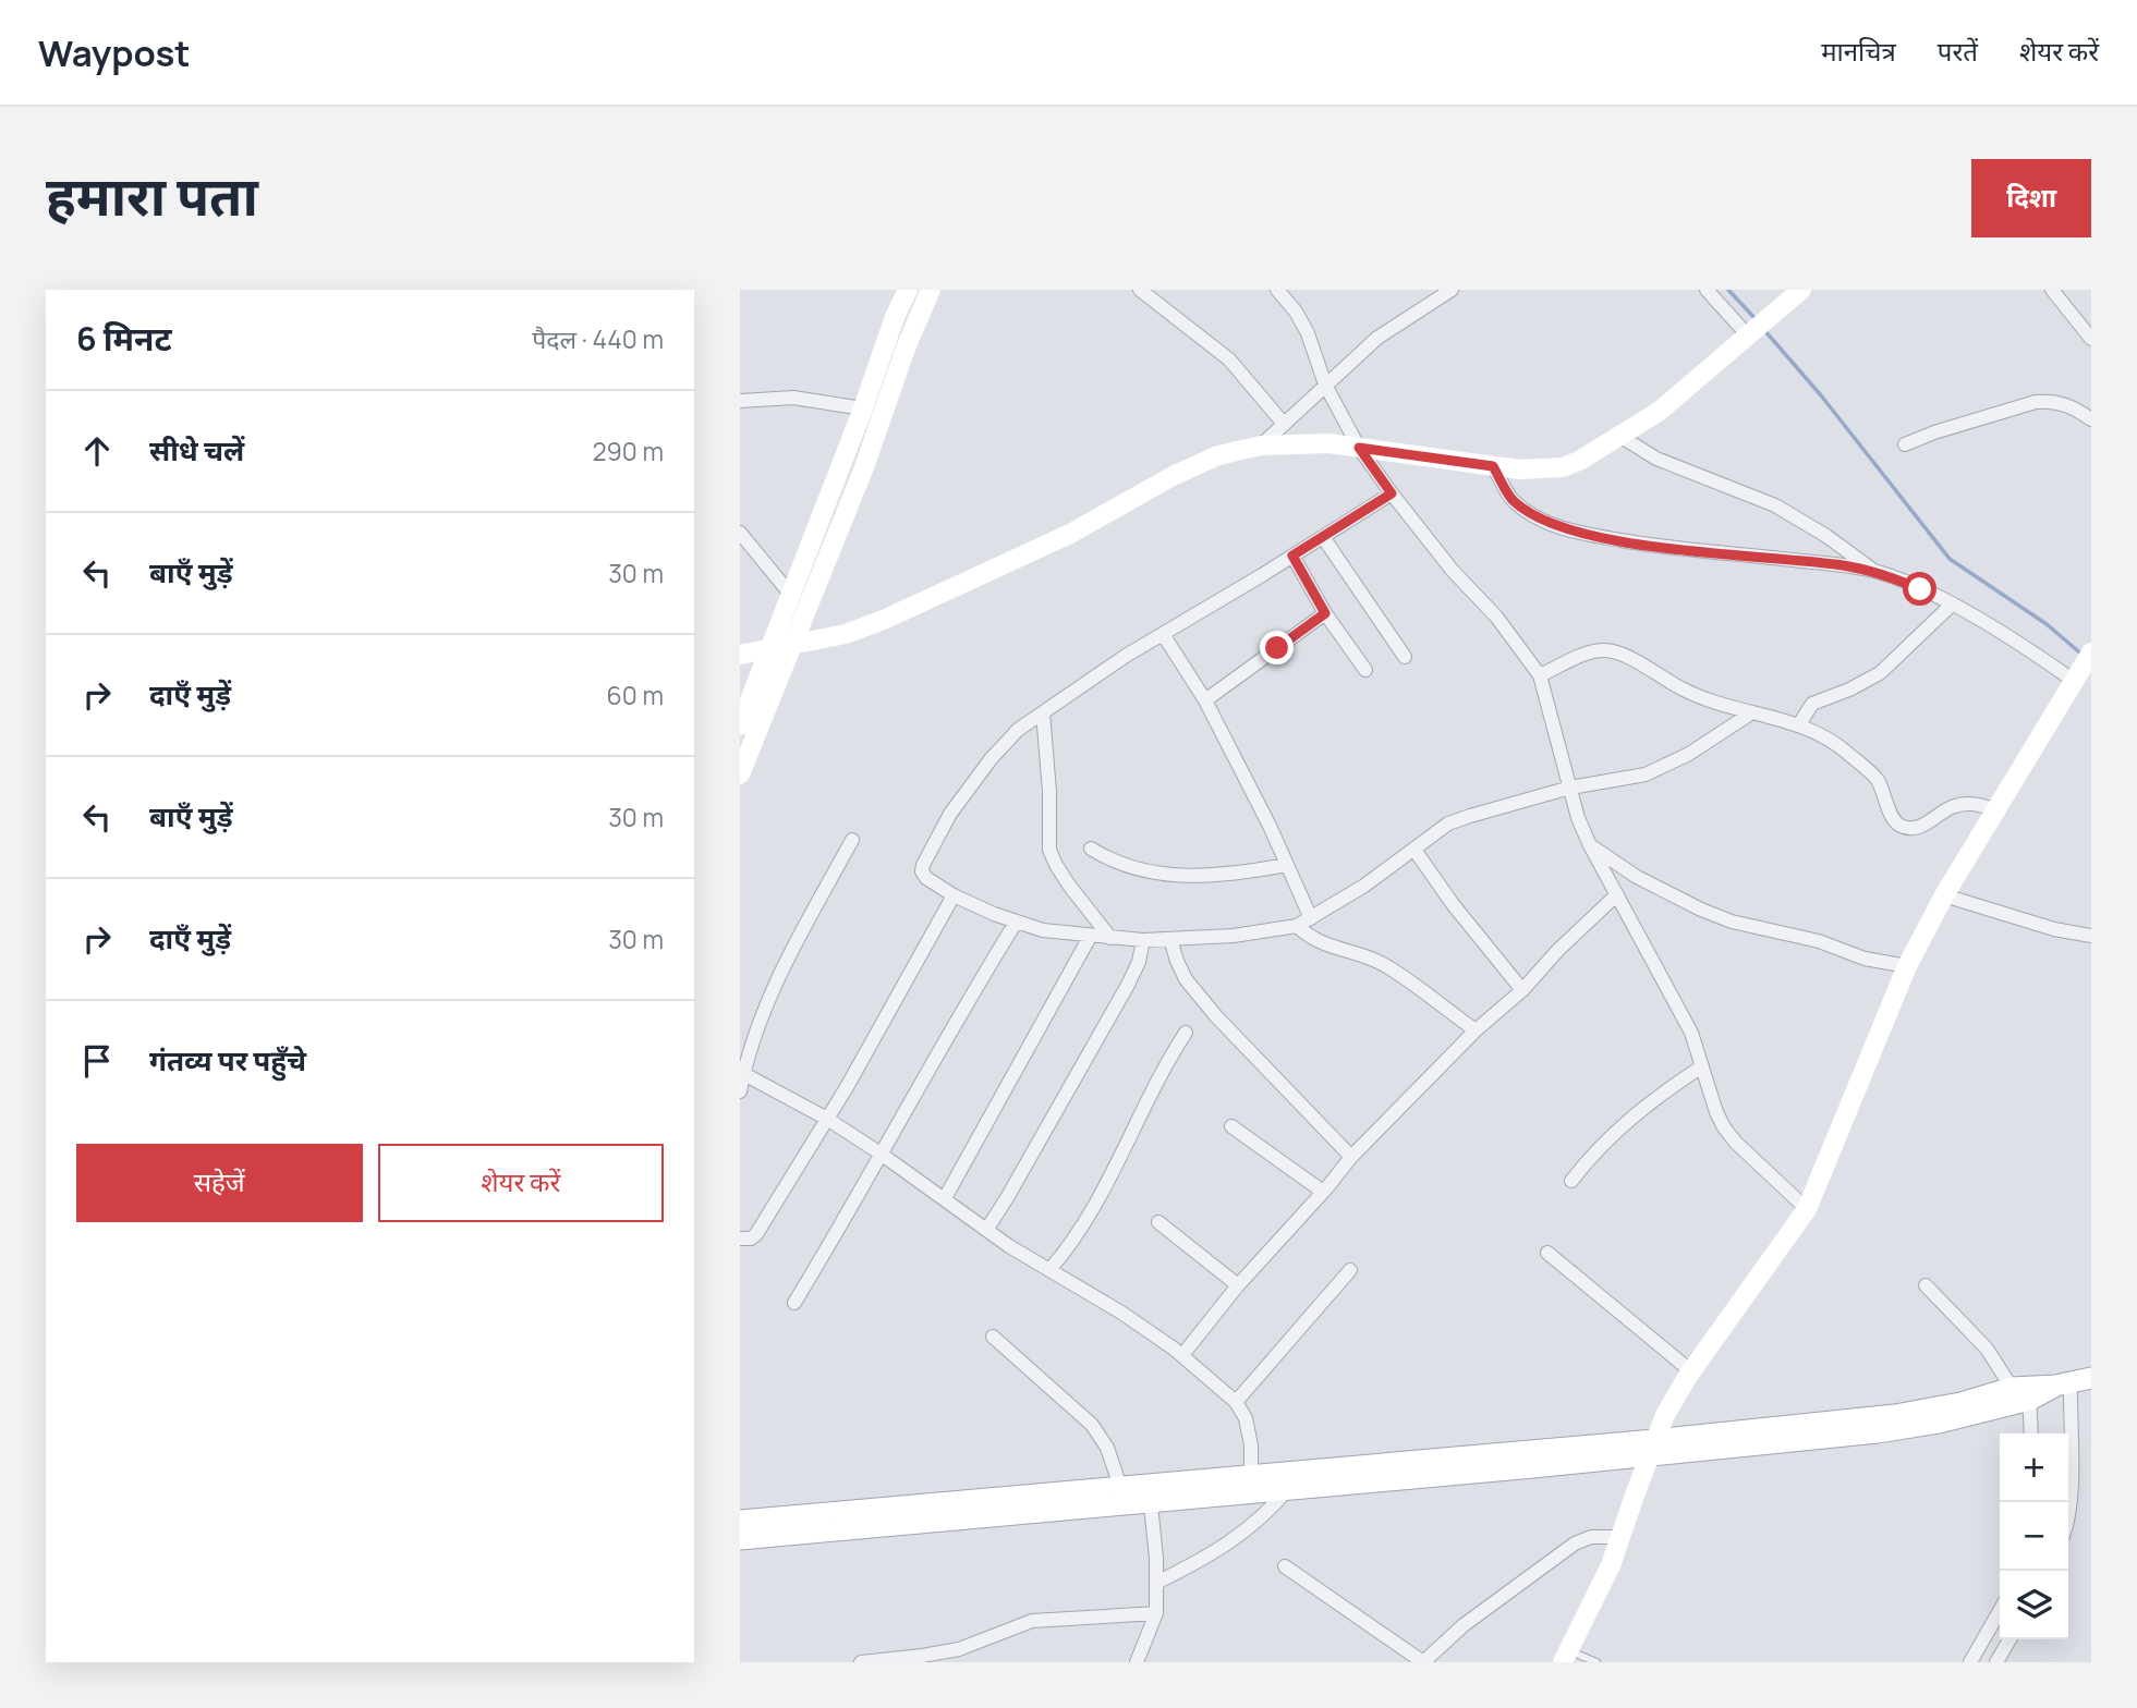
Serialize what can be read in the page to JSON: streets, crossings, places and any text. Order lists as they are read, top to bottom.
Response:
{
  "page": {
    "header": "Waypost",
    "nav": ["मानचित्र", "परतें", "शेयर करें"],
    "title": "हमारा पता",
    "buttons": [
      "दिशा",
      ["सहेजें", "शेयर करें"]
    ],
    "heading": ["6 मिनट", "पैदल · 440 m"],
    "list": [
      ["सीधे चलें", "290 m"],
      ["बाएँ मुड़ें", "30 m"],
      ["दाएँ मुड़ें", "60 m"],
      ["बाएँ मुड़ें", "30 m"],
      ["दाएँ मुड़ें", "30 m"],
      "गंतव्य पर पहुँचे"
    ],
    "map_buttons": ["+", "−"]
  }
}
